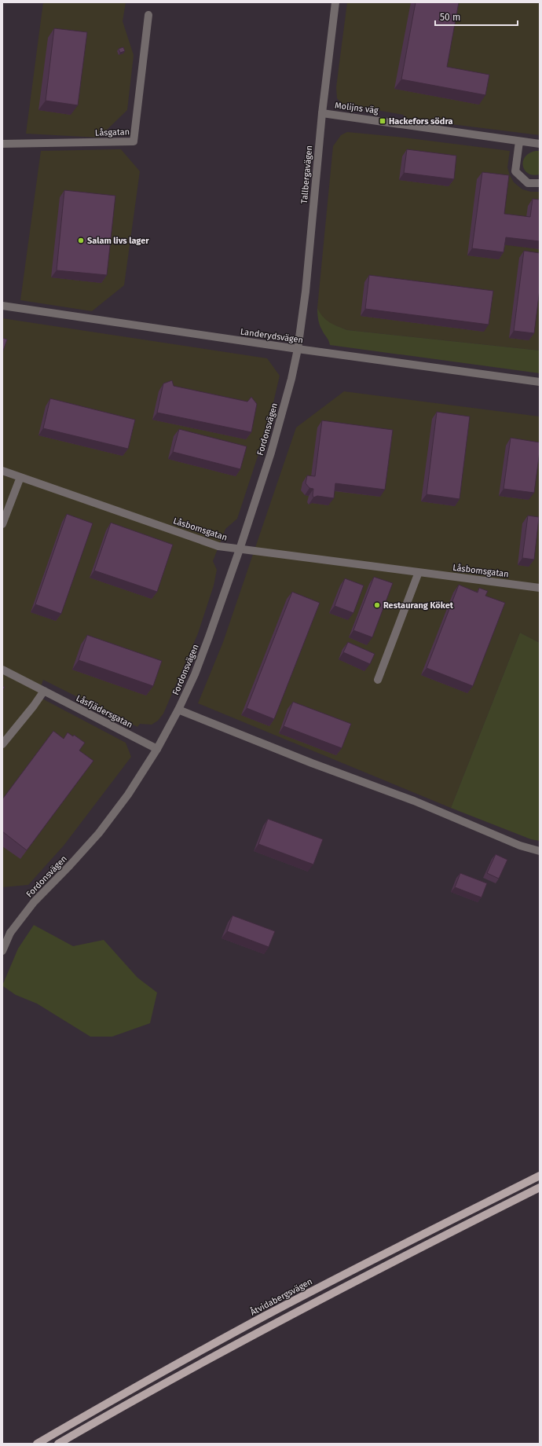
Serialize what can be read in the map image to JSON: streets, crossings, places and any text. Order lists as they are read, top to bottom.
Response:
{
  "streets": {
    "main road": ["Åtvidabergsvägen"],
    "street": [
      "Molijns väg",
      "Låsgatan",
      "Tallbergavägen",
      "Landerydsvägen",
      "Fordonsvägen",
      "Låsbomsgatan",
      "Låsfjädersgatan"
    ]
  },
  "crossings": [
    ["Molijns väg", "Tallbergavägen"],
    ["Tallbergavägen", "Landerydsvägen"],
    ["Tallbergavägen", "Fordonsvägen"],
    ["Landerydsvägen", "Fordonsvägen"],
    ["Fordonsvägen", "Låsbomsgatan"],
    ["Fordonsvägen", "Låsfjädersgatan"]
  ],
  "places": {
    "transit": ["Hackefors södra"],
    "other": ["Salam livs lager", "Restaurang Köket"]
  },
  "scale_bar": "50 m"
}
